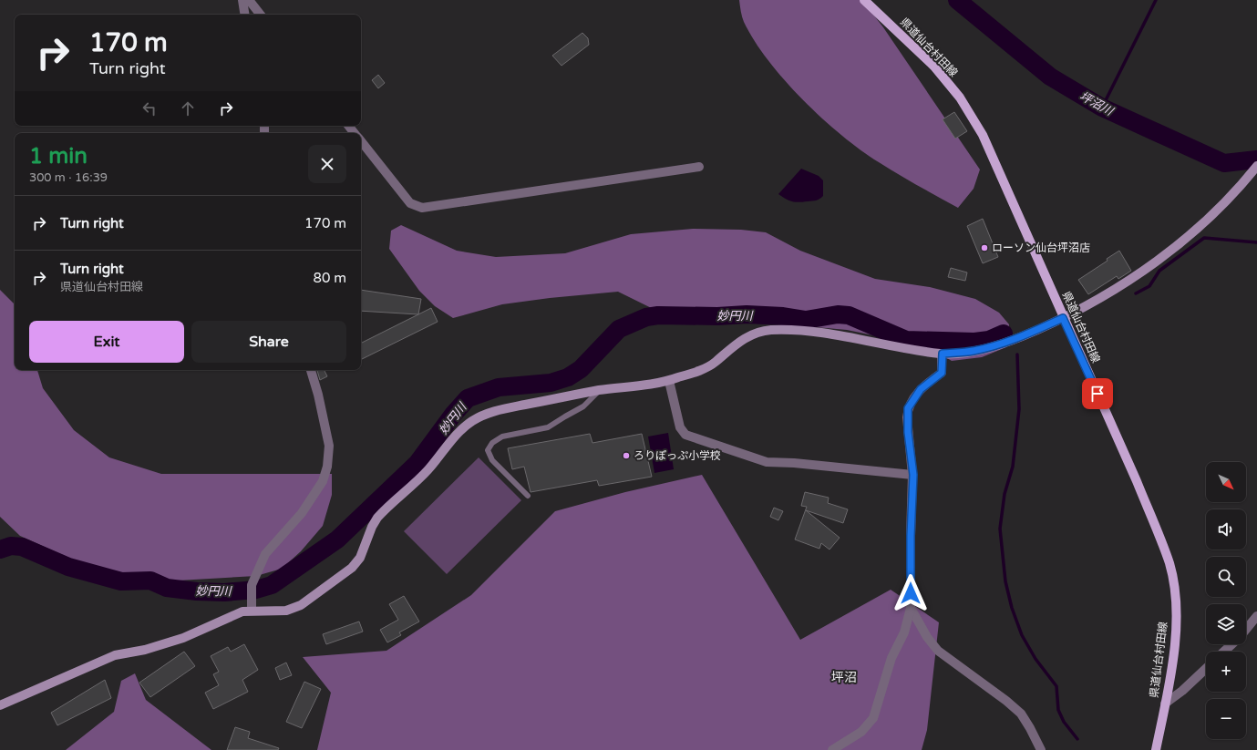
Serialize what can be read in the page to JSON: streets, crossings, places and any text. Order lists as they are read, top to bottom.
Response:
{
  "streets": {
    "main road": ["県道仙台村田線"]
  },
  "districts": ["坪沼"],
  "water": ["坪沼川", "妙円川"],
  "places": ["ローソン仙台坪沼店", "ろりぽっぷ小学校"],
  "north": "bottom right",
  "page": {
    "turn": ["170 m", "Turn right"],
    "heading": ["1 min", "300 m · 16:39"],
    "list": [
      {
        "name": "Turn right",
        "value": "170 m"
      },
      {
        "name": "Turn right",
        "note": "県道仙台村田線",
        "value": "80 m"
      }
    ],
    "buttons": ["Exit", "Share"],
    "map_buttons": ["+", "−"]
  }
}
